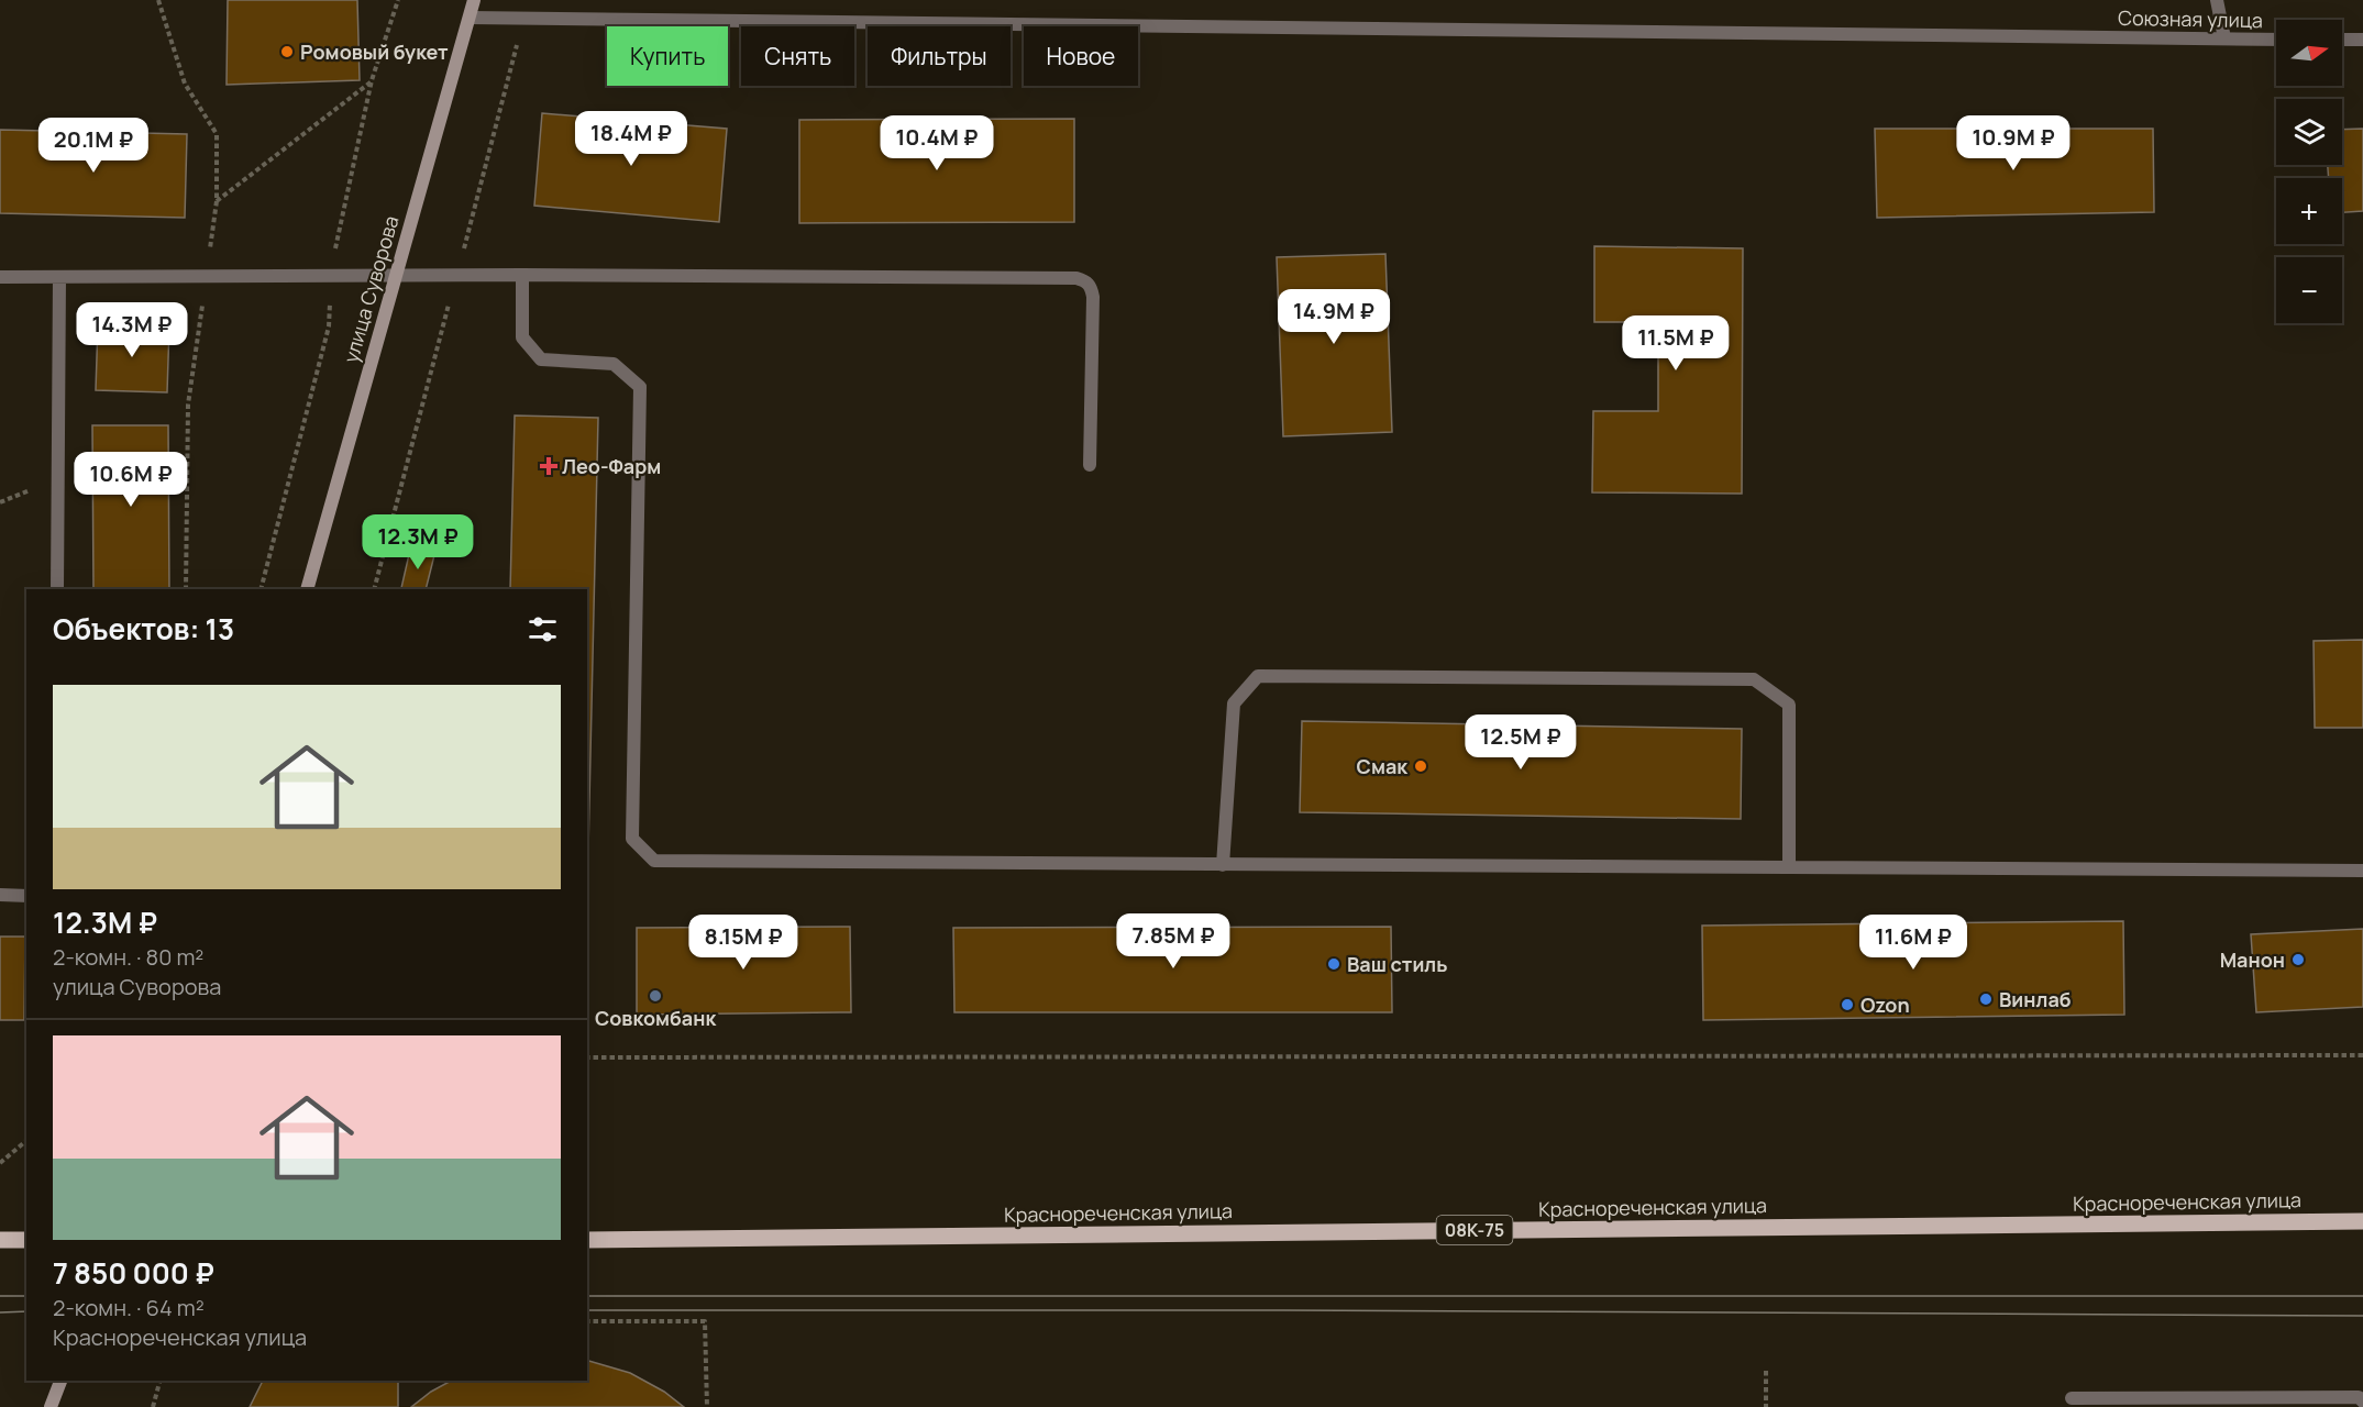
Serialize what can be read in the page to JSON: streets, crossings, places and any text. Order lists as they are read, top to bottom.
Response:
{
  "streets": {
    "main road": ["улица Суворова", "Краснореченская улица", "08К-75"],
    "street": ["Союзная улица"]
  },
  "crossings": [
    ["Союзная улица", "улица Суворова"]
  ],
  "places": {
    "other": [
      "Ромовый букет",
      "Смак",
      "Манон",
      "Ваш стиль",
      "Совкомбанк",
      "Винлаб",
      "Ozon"
    ],
    "health": ["Лео-Фарм"]
  },
  "north": "right",
  "page": {
    "map_buttons": ["+", "−"],
    "chip": [
      "Купить",
      "Снять",
      "Фильтры",
      "Новое"
    ],
    "price": [
      "18.4M ₽",
      "10.4M ₽",
      "10.9M ₽",
      "20.1M ₽",
      "14.9M ₽",
      "14.3M ₽",
      "11.5M ₽",
      "10.6M ₽",
      "12.3M ₽",
      "12.5M ₽",
      "7.85M ₽",
      "8.15M ₽",
      "11.6M ₽"
    ],
    "heading": "Объектов: 13",
    "list": [
      {
        "name": "12.3M ₽",
        "note": "2-комн. · 80 m² · улица Суворова"
      },
      {
        "name": "7 850 000 ₽",
        "note": "2-комн. · 64 m² · Краснореченская улица"
      }
    ]
  }
}
